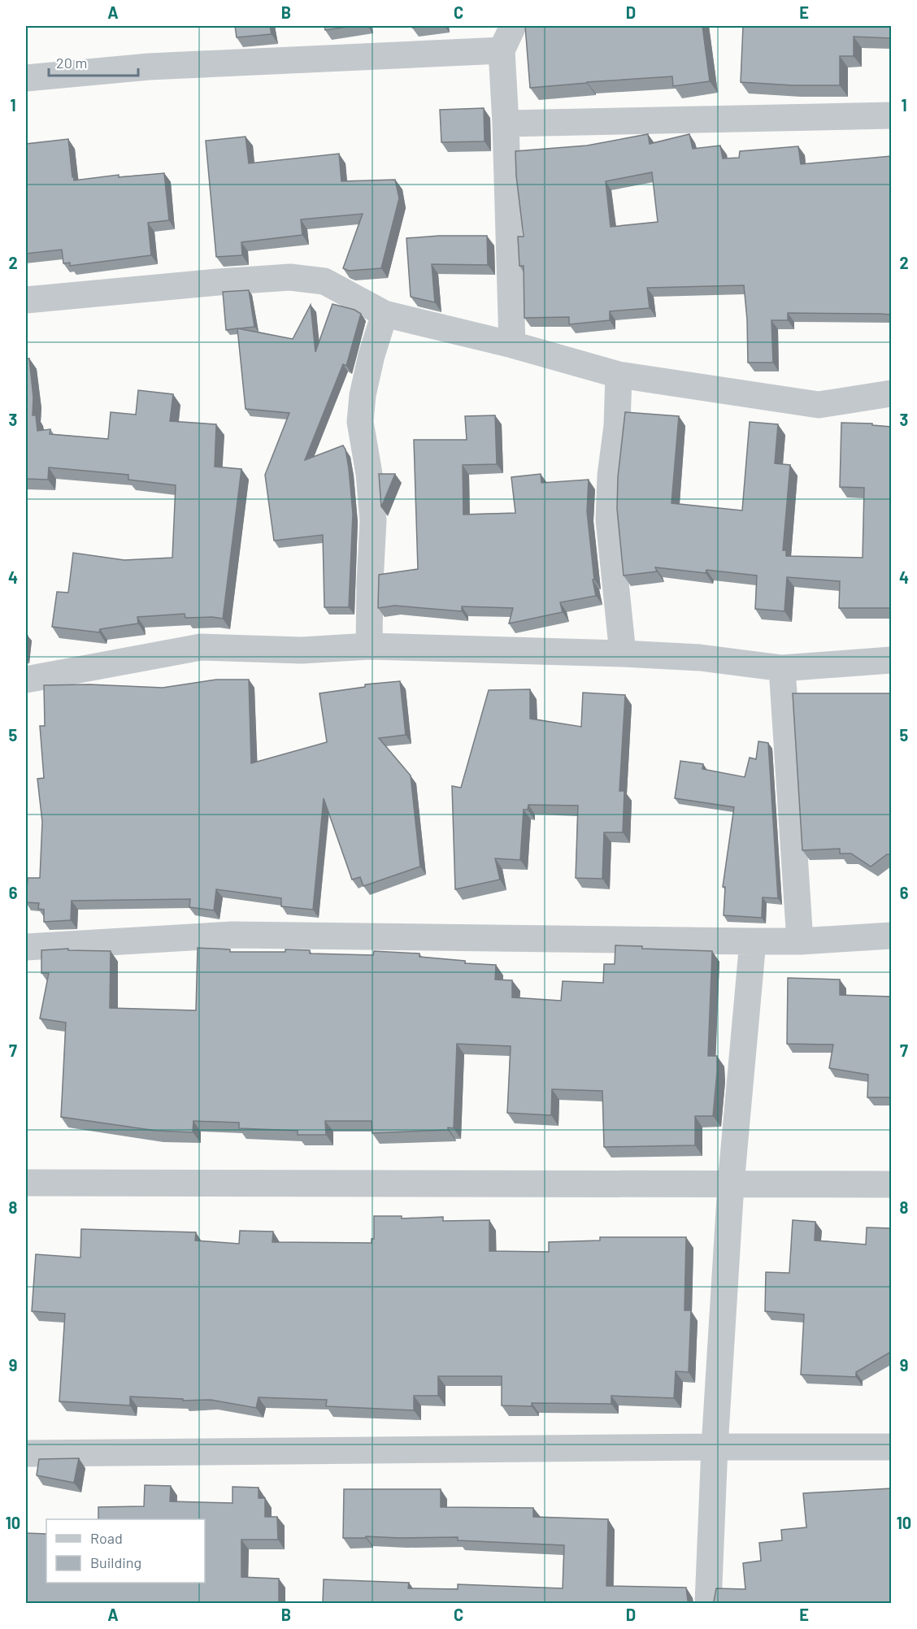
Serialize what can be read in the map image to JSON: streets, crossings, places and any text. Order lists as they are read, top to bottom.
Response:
{
  "legend": ["Road", "Building"],
  "scale_bar": "20 m",
  "grid": {
    "columns": [
      "A",
      "B",
      "C",
      "D",
      "E"
    ],
    "rows": [
      "1",
      "2",
      "3",
      "4",
      "5",
      "6",
      "7",
      "8",
      "9",
      "10"
    ]
  }
}
